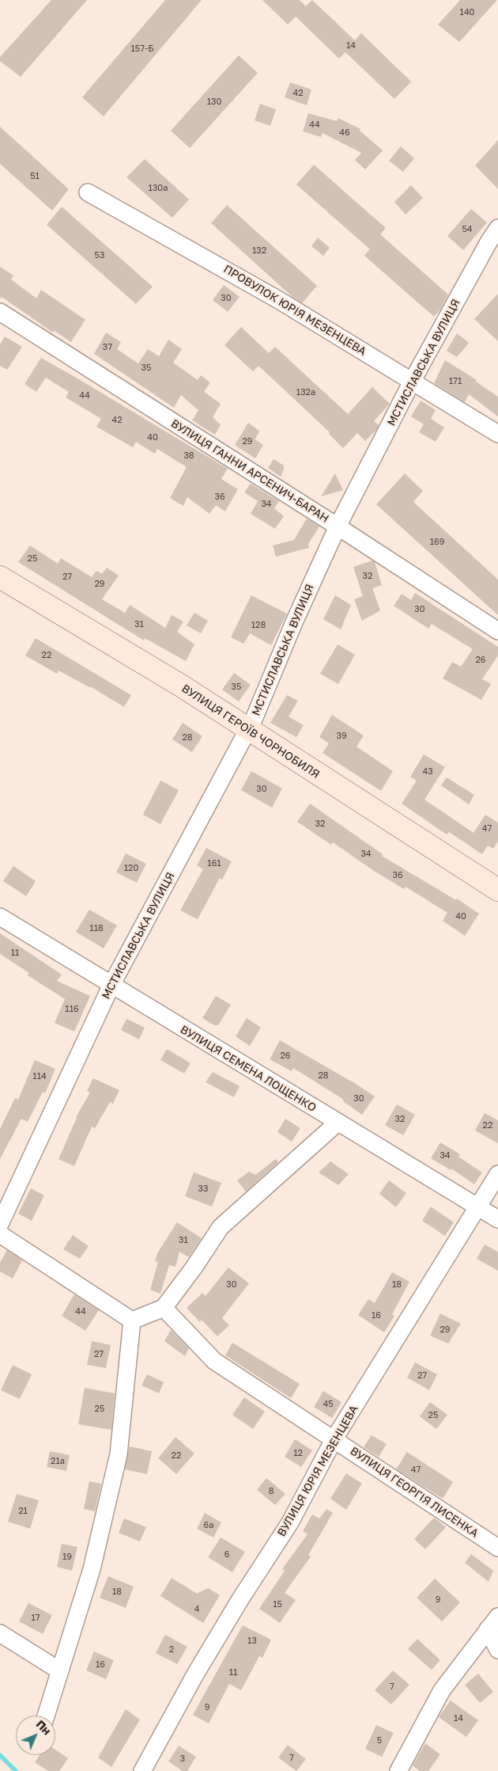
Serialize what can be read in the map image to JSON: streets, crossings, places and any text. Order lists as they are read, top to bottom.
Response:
{
  "streets": {
    "main road": ["ВУЛИЦЯ ГЕРОЇВ ЧОРНОБИЛЯ"],
    "street": [
      "ПРОВУЛОК ЮРІЯ МЕЗЕНЦЕВА",
      "МСТИСЛАВСЬКА ВУЛИЦЯ",
      "ВУЛИЦЯ ГАННИ АРСЕНИЧ-БАРАН",
      "ВУЛИЦЯ СЕМЕНА ЛОЩЕНКО",
      "ВУЛИЦЯ ЮРІЯ МЕЗЕНЦЕВА",
      "ВУЛИЦЯ ГЕОРГІЯ ЛИСЕНКА"
    ]
  },
  "crossings": [
    ["ПРОВУЛОК ЮРІЯ МЕЗЕНЦЕВА", "МСТИСЛАВСЬКА ВУЛИЦЯ"],
    ["МСТИСЛАВСЬКА ВУЛИЦЯ", "ВУЛИЦЯ ГАННИ АРСЕНИЧ-БАРАН"],
    ["МСТИСЛАВСЬКА ВУЛИЦЯ", "ВУЛИЦЯ ГЕРОЇВ ЧОРНОБИЛЯ"],
    ["МСТИСЛАВСЬКА ВУЛИЦЯ", "ВУЛИЦЯ СЕМЕНА ЛОЩЕНКО"],
    ["ВУЛИЦЯ СЕМЕНА ЛОЩЕНКО", "ВУЛИЦЯ ЮРІЯ МЕЗЕНЦЕВА"],
    ["ВУЛИЦЯ ЮРІЯ МЕЗЕНЦЕВА", "ВУЛИЦЯ ГЕОРГІЯ ЛИСЕНКА"]
  ],
  "house_numbers": [
    "140",
    "14",
    "157-Б",
    "42",
    "130",
    "44",
    "46",
    "51",
    "130а",
    "54",
    "132",
    "53",
    "30",
    "37",
    "35",
    "171",
    "132а",
    "44",
    "42",
    "40",
    "29",
    "38",
    "36",
    "34",
    "169",
    "25",
    "32",
    "27",
    "29",
    "30",
    "31",
    "128",
    "22",
    "26",
    "35",
    "39",
    "28",
    "43",
    "30",
    "32",
    "47",
    "34",
    "161",
    "120",
    "36",
    "40",
    "118",
    "11",
    "116",
    "26",
    "28",
    "114",
    "30",
    "32",
    "22",
    "34",
    "33",
    "31",
    "30",
    "18",
    "44",
    "16",
    "29",
    "27",
    "27",
    "45",
    "25",
    "25",
    "12",
    "22",
    "21а",
    "47",
    "8",
    "21",
    "6а",
    "6",
    "19",
    "18",
    "9",
    "15",
    "4",
    "17",
    "13",
    "2",
    "16",
    "11",
    "7",
    "9",
    "14",
    "5",
    "7",
    "3"
  ],
  "north": "top right"
}
